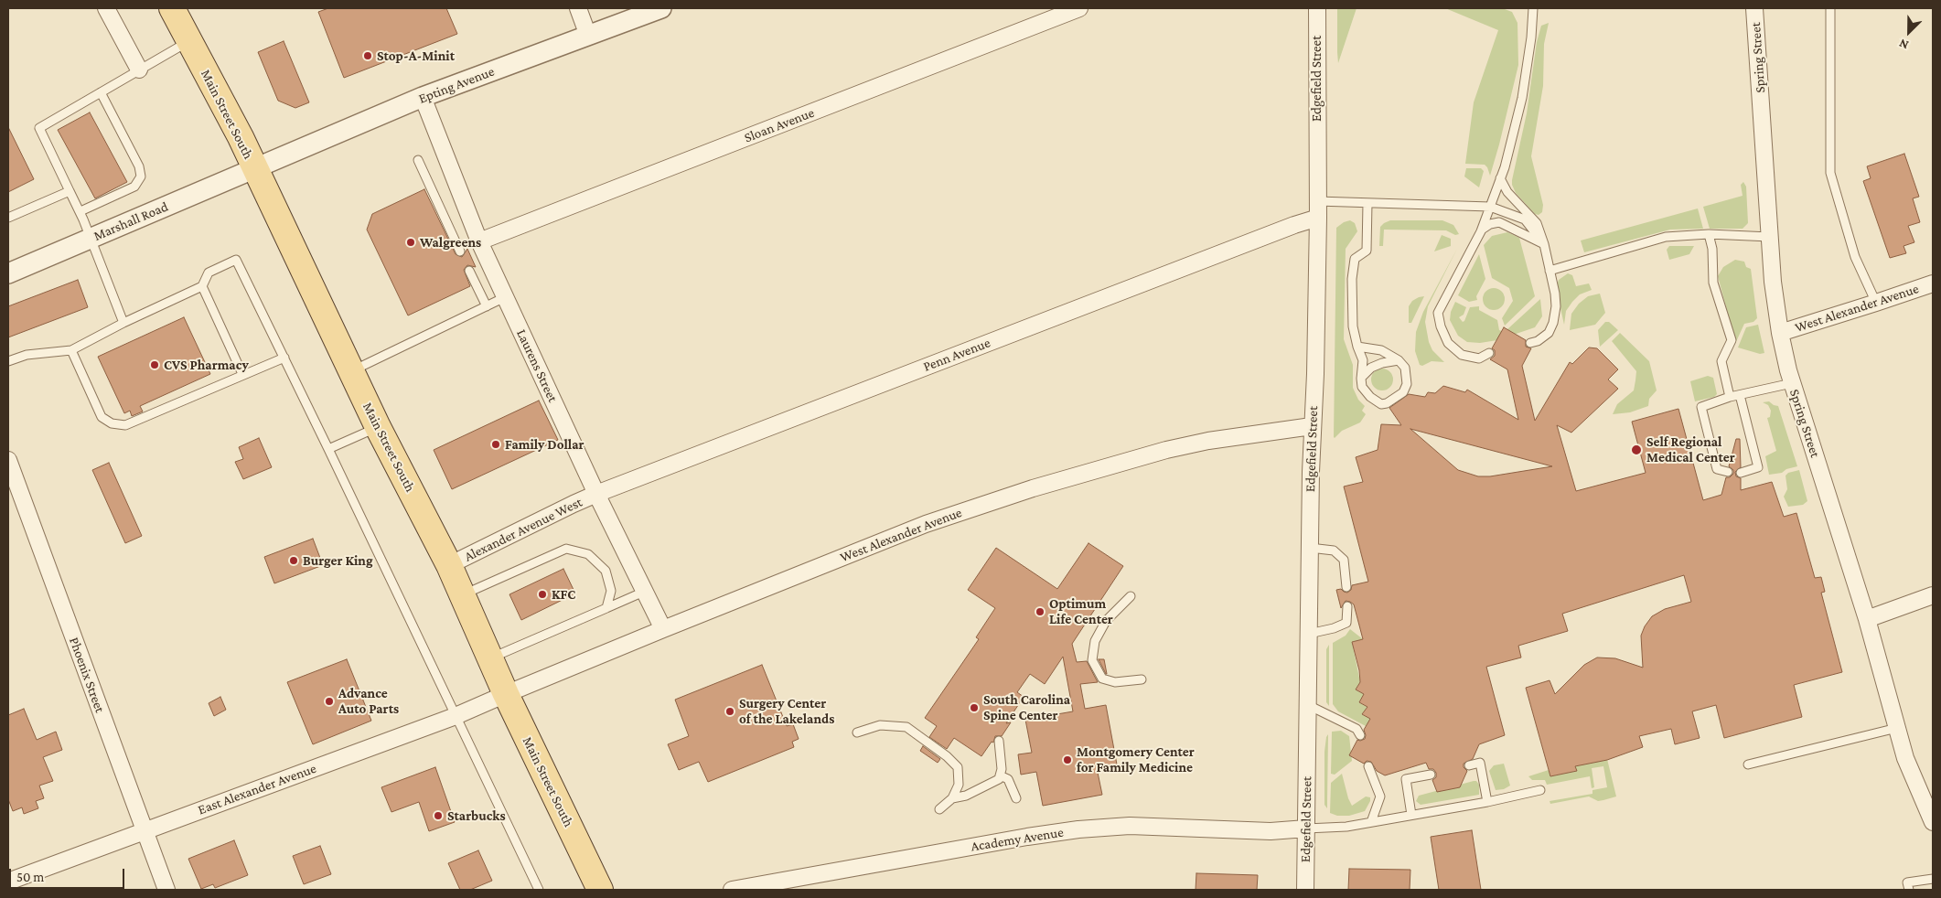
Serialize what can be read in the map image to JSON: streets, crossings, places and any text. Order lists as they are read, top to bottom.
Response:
{
  "streets": {
    "main road": ["Main Street South"],
    "street": [
      "Spring Street",
      "Edgefield Street",
      "Epting Avenue",
      "Sloan Avenue",
      "Marshall Road",
      "West Alexander Avenue",
      "Penn Avenue",
      "Laurens Street",
      "Alexander Avenue West",
      "Phoenix Street",
      "East Alexander Avenue",
      "Academy Avenue"
    ]
  },
  "crossings": [
    ["Spring Street", "West Alexander Avenue"],
    ["Edgefield Street", "West Alexander Avenue"],
    ["Edgefield Street", "Penn Avenue"],
    ["Edgefield Street", "Academy Avenue"],
    ["Epting Avenue", "Main Street South"],
    ["Epting Avenue", "Marshall Road"],
    ["Epting Avenue", "Laurens Street"],
    ["Main Street South", "Marshall Road"],
    ["Main Street South", "West Alexander Avenue"],
    ["Main Street South", "Alexander Avenue West"],
    ["Main Street South", "East Alexander Avenue"],
    ["Sloan Avenue", "Laurens Street"],
    ["West Alexander Avenue", "Laurens Street"],
    ["West Alexander Avenue", "East Alexander Avenue"],
    ["Penn Avenue", "Laurens Street"],
    ["Penn Avenue", "Alexander Avenue West"],
    ["Laurens Street", "Alexander Avenue West"],
    ["Phoenix Street", "East Alexander Avenue"]
  ],
  "places": [
    "Stop-A-Minit",
    "Walgreens",
    "CVS Pharmacy",
    "Family Dollar",
    "Self Regional Medical Center",
    "Burger King",
    "KFC",
    "Optimum Life Center",
    "Advance Auto Parts",
    "South Carolina Spine Center",
    "Surgery Center of the Lakelands",
    "Montgomery Center for Family Medicine",
    "Starbucks"
  ],
  "scale_bar": "50 m",
  "north": "bottom left"
}
